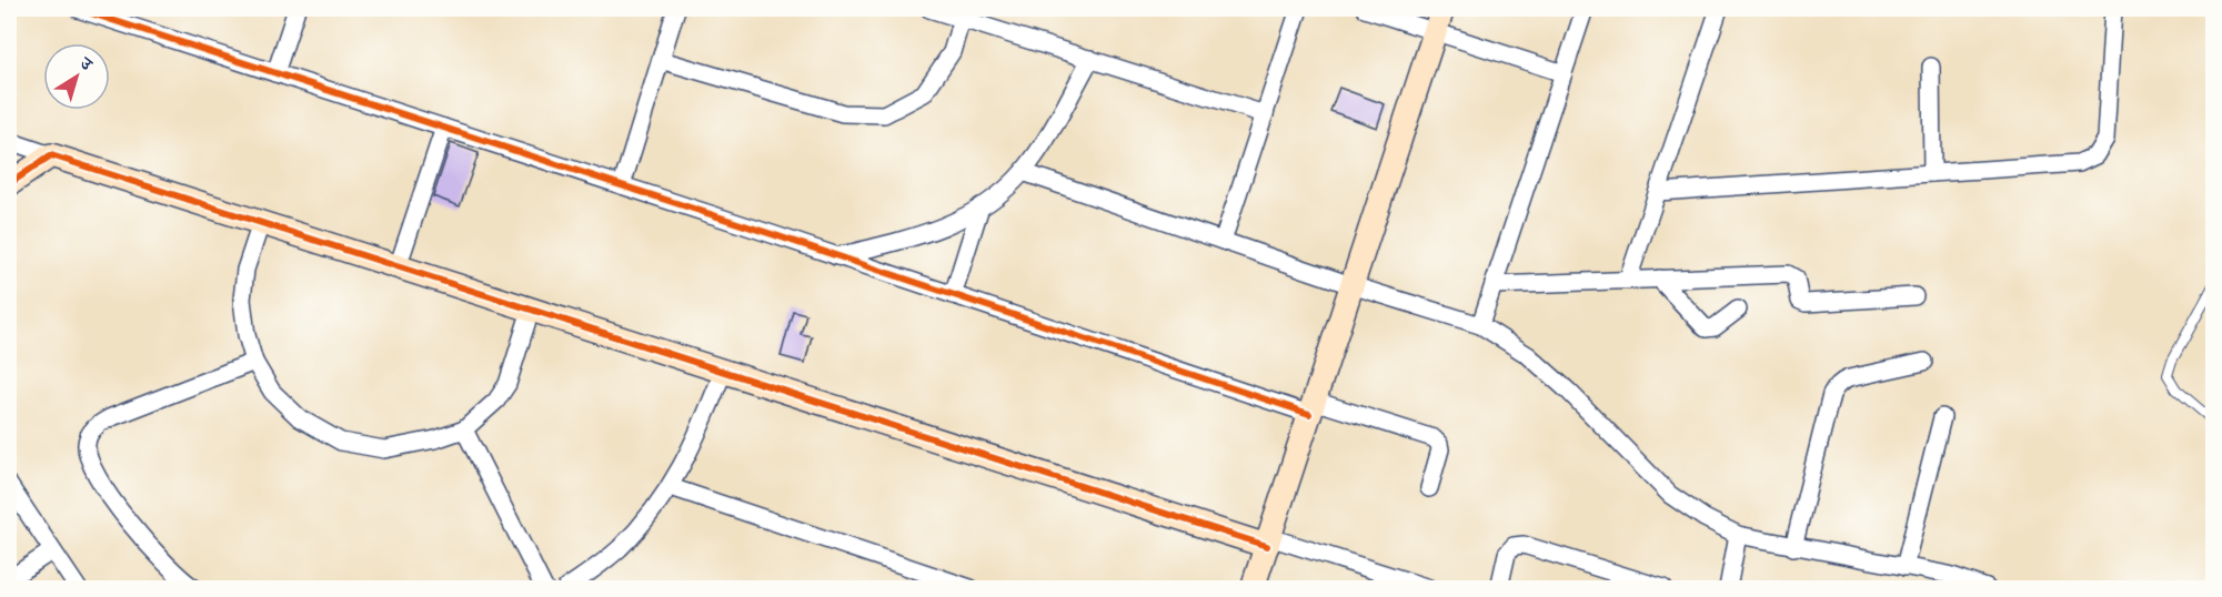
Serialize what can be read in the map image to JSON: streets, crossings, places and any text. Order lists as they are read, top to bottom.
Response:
{
  "north": "top right"
}
